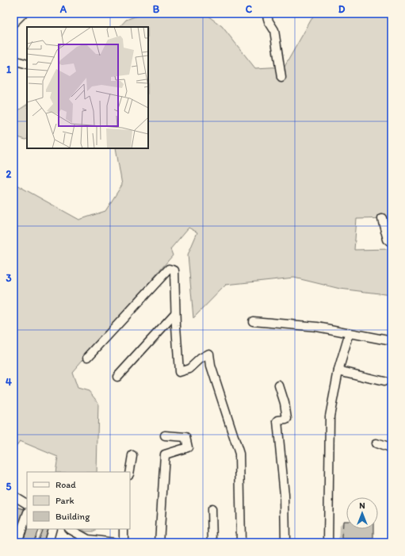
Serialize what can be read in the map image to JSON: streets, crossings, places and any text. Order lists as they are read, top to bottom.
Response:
{
  "legend": ["Road", "Park", "Building"],
  "north": "top",
  "grid": {
    "columns": [
      "A",
      "B",
      "C",
      "D"
    ],
    "rows": [
      "1",
      "2",
      "3",
      "4",
      "5"
    ]
  }
}
